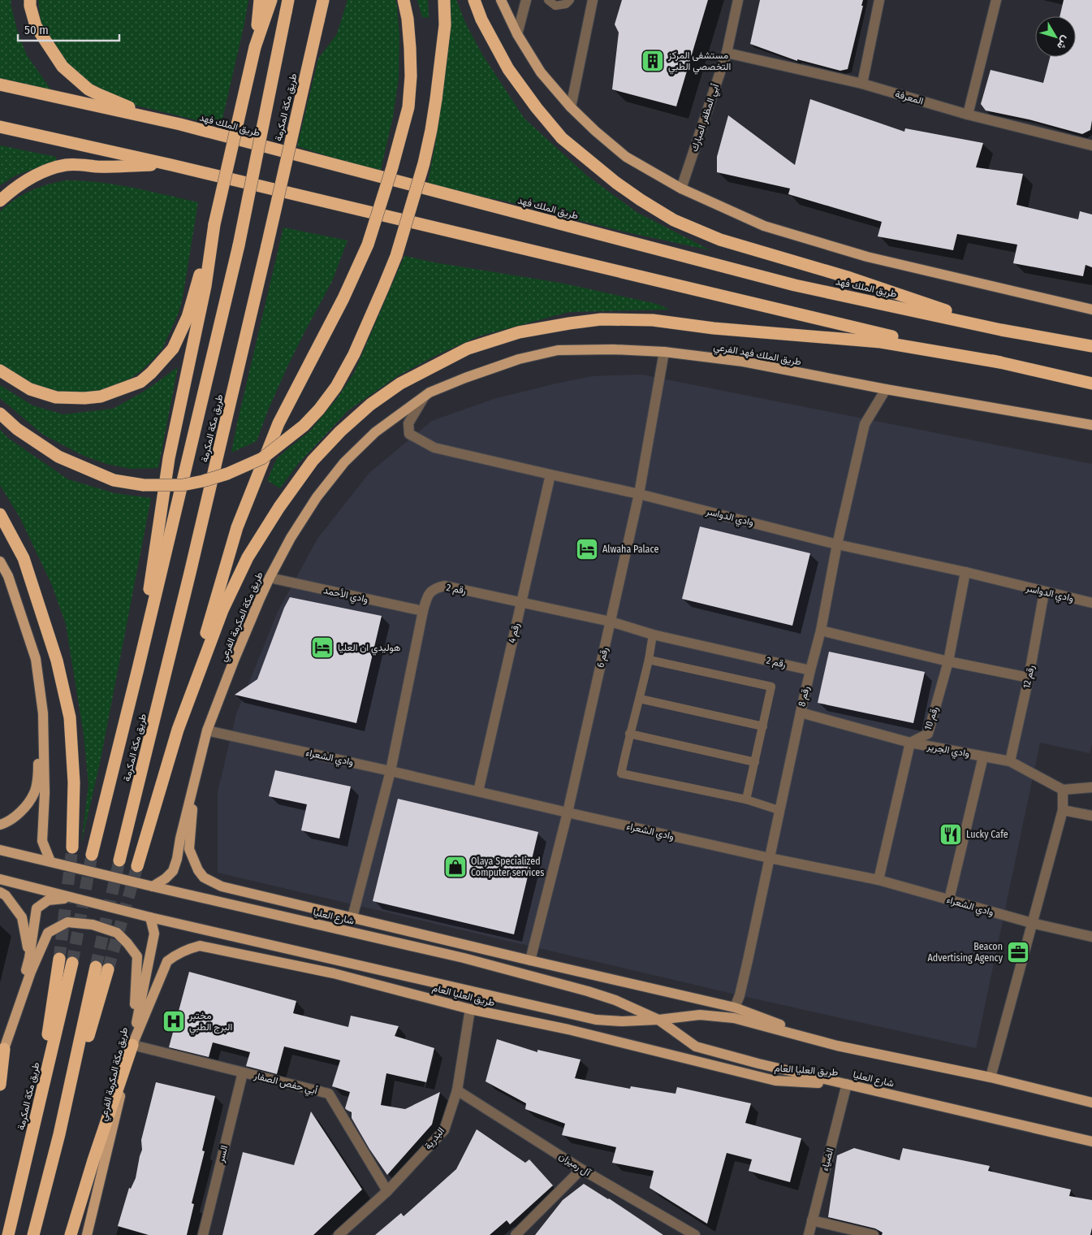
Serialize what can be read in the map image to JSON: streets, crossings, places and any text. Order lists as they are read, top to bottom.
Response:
{
  "streets": {
    "highway": ["طريق مكة المكرمة", "طريق الملك فهد"],
    "main road": [
      "طريق الملك فهد الفرعي",
      "طريق مكة المكرمة الفرعي",
      "شارع العليا",
      "طريق العليا العام"
    ],
    "street": [
      "المعرفة",
      "أبي المظفر المبارك",
      "وادي الدواسر",
      "رقم 2",
      "وادي الأحمد",
      "رقم 4",
      "رقم 6",
      "رقم 12",
      "رقم 8",
      "رقم 10",
      "وادي الجرير",
      "وادي الشعراء",
      "أبي حفص الصفار",
      "البدرية",
      "السر",
      "الضياء",
      "آل رميزان"
    ]
  },
  "crossings": [
    ["المعرفة", "أبي المظفر المبارك"],
    ["طريق الملك فهد الفرعي", "وادي الدواسر"],
    ["طريق الملك فهد الفرعي", "طريق مكة المكرمة الفرعي"],
    ["طريق الملك فهد الفرعي", "رقم 6"],
    ["طريق الملك فهد الفرعي", "رقم 8"],
    ["وادي الدواسر", "طريق مكة المكرمة الفرعي"],
    ["وادي الدواسر", "رقم 4"],
    ["وادي الدواسر", "رقم 6"],
    ["وادي الدواسر", "رقم 12"],
    ["وادي الدواسر", "رقم 8"],
    ["وادي الدواسر", "رقم 10"],
    ["رقم 2", "وادي الأحمد"],
    ["رقم 2", "رقم 4"],
    ["رقم 2", "رقم 6"],
    ["رقم 2", "رقم 8"],
    ["رقم 2", "وادي الشعراء"],
    ["وادي الأحمد", "طريق مكة المكرمة الفرعي"],
    ["طريق مكة المكرمة الفرعي", "وادي الشعراء"],
    ["طريق مكة المكرمة الفرعي", "شارع العليا"],
    ["طريق مكة المكرمة الفرعي", "طريق العليا العام"],
    ["طريق مكة المكرمة الفرعي", "أبي حفص الصفار"],
    ["رقم 4", "وادي الشعراء"],
    ["رقم 6", "وادي الشعراء"],
    ["رقم 12", "وادي الجرير"],
    ["رقم 8", "وادي الجرير"],
    ["رقم 8", "وادي الشعراء"],
    ["رقم 10", "وادي الجرير"],
    ["شارع العليا", "طريق العليا العام"],
    ["شارع العليا", "الضياء"],
    ["طريق العليا العام", "أبي حفص الصفار"],
    ["طريق العليا العام", "البدرية"],
    ["طريق العليا العام", "الضياء"],
    ["أبي حفص الصفار", "البدرية"],
    ["أبي حفص الصفار", "السر"],
    ["البدرية", "آل رميزان"]
  ],
  "places": {
    "building": ["مستشفى المركز التخصصي الطبي"],
    "hotel": ["Alwaha Palace", "هوليدي ان العليا"],
    "restaurant": ["Lucky Cafe"],
    "shop": ["Olaya Specialized Computer services"],
    "office": ["Beacon Advertising Agency"],
    "hospital": ["مختبر البرج الطبي"]
  },
  "scale_bar": "50 m",
  "north": "bottom right"
}
